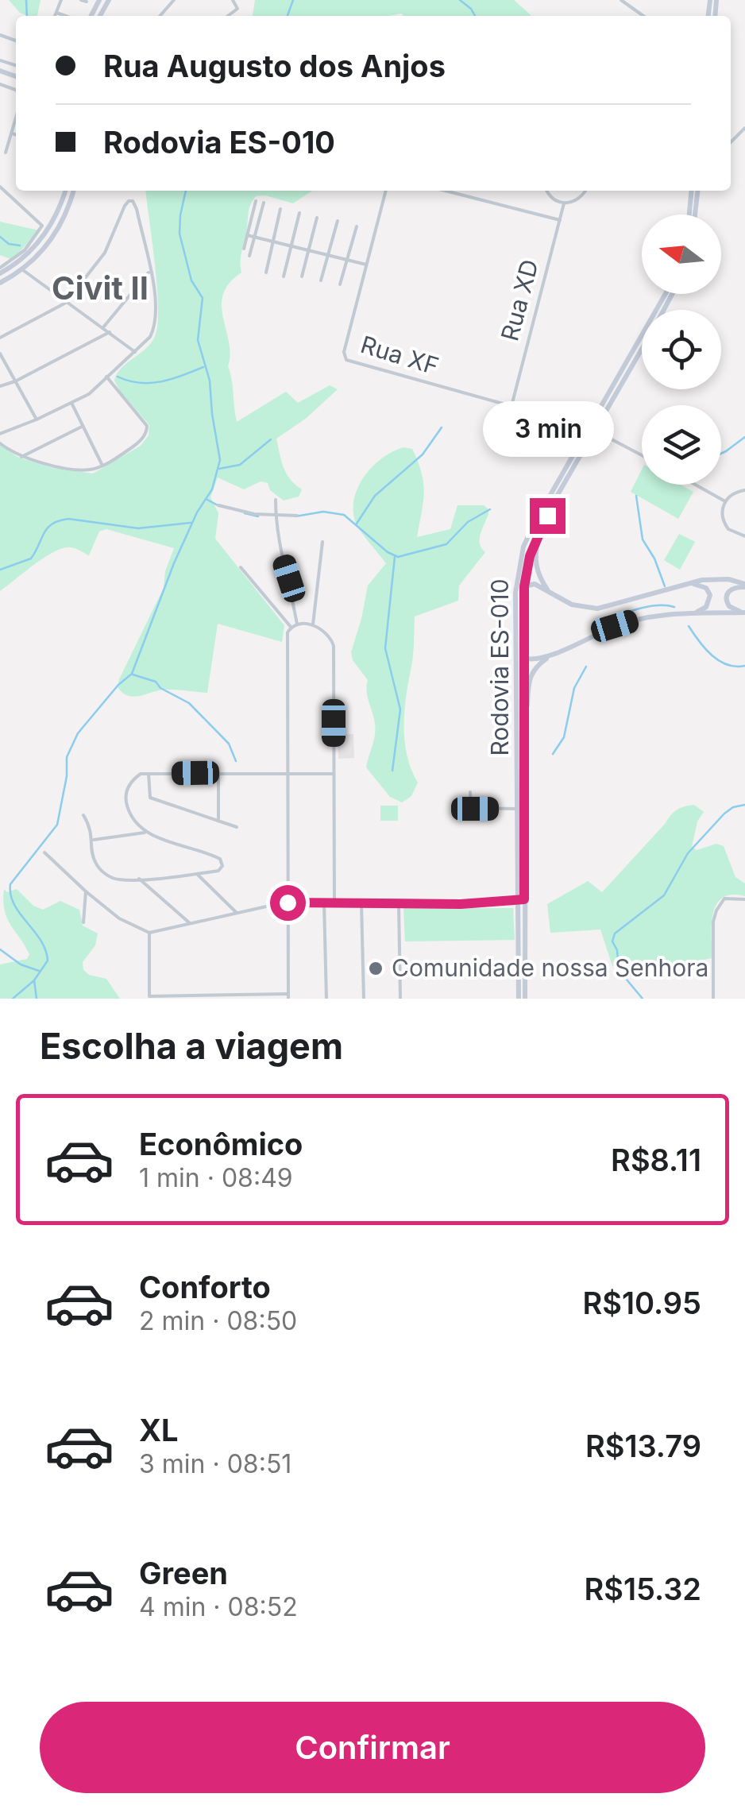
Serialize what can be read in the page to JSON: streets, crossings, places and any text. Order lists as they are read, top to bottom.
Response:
{
  "streets": {
    "main road": ["Rodovia ES-010"],
    "street": ["Rua XD", "Rua XF"]
  },
  "crossings": [
    ["Rua XD", "Rua XF"],
    ["Rua XF", "Rodovia ES-010"]
  ],
  "districts": ["Civit II"],
  "places": ["Comunidade nossa Senhora"],
  "north": "left",
  "page": {
    "banner": ["Rua Augusto dos Anjos", "Rodovia ES-010"],
    "bubble": "3 min",
    "heading": "Escolha a viagem",
    "list": [
      {
        "name": "Econômico",
        "note": "1 min · 08:49",
        "value": "R$8.11"
      },
      {
        "name": "Conforto",
        "note": "2 min · 08:50",
        "value": "R$10.95"
      },
      {
        "name": "XL",
        "note": "3 min · 08:51",
        "value": "R$13.79"
      },
      {
        "name": "Green",
        "note": "4 min · 08:52",
        "value": "R$15.32"
      }
    ],
    "buttons": "Confirmar"
  }
}
